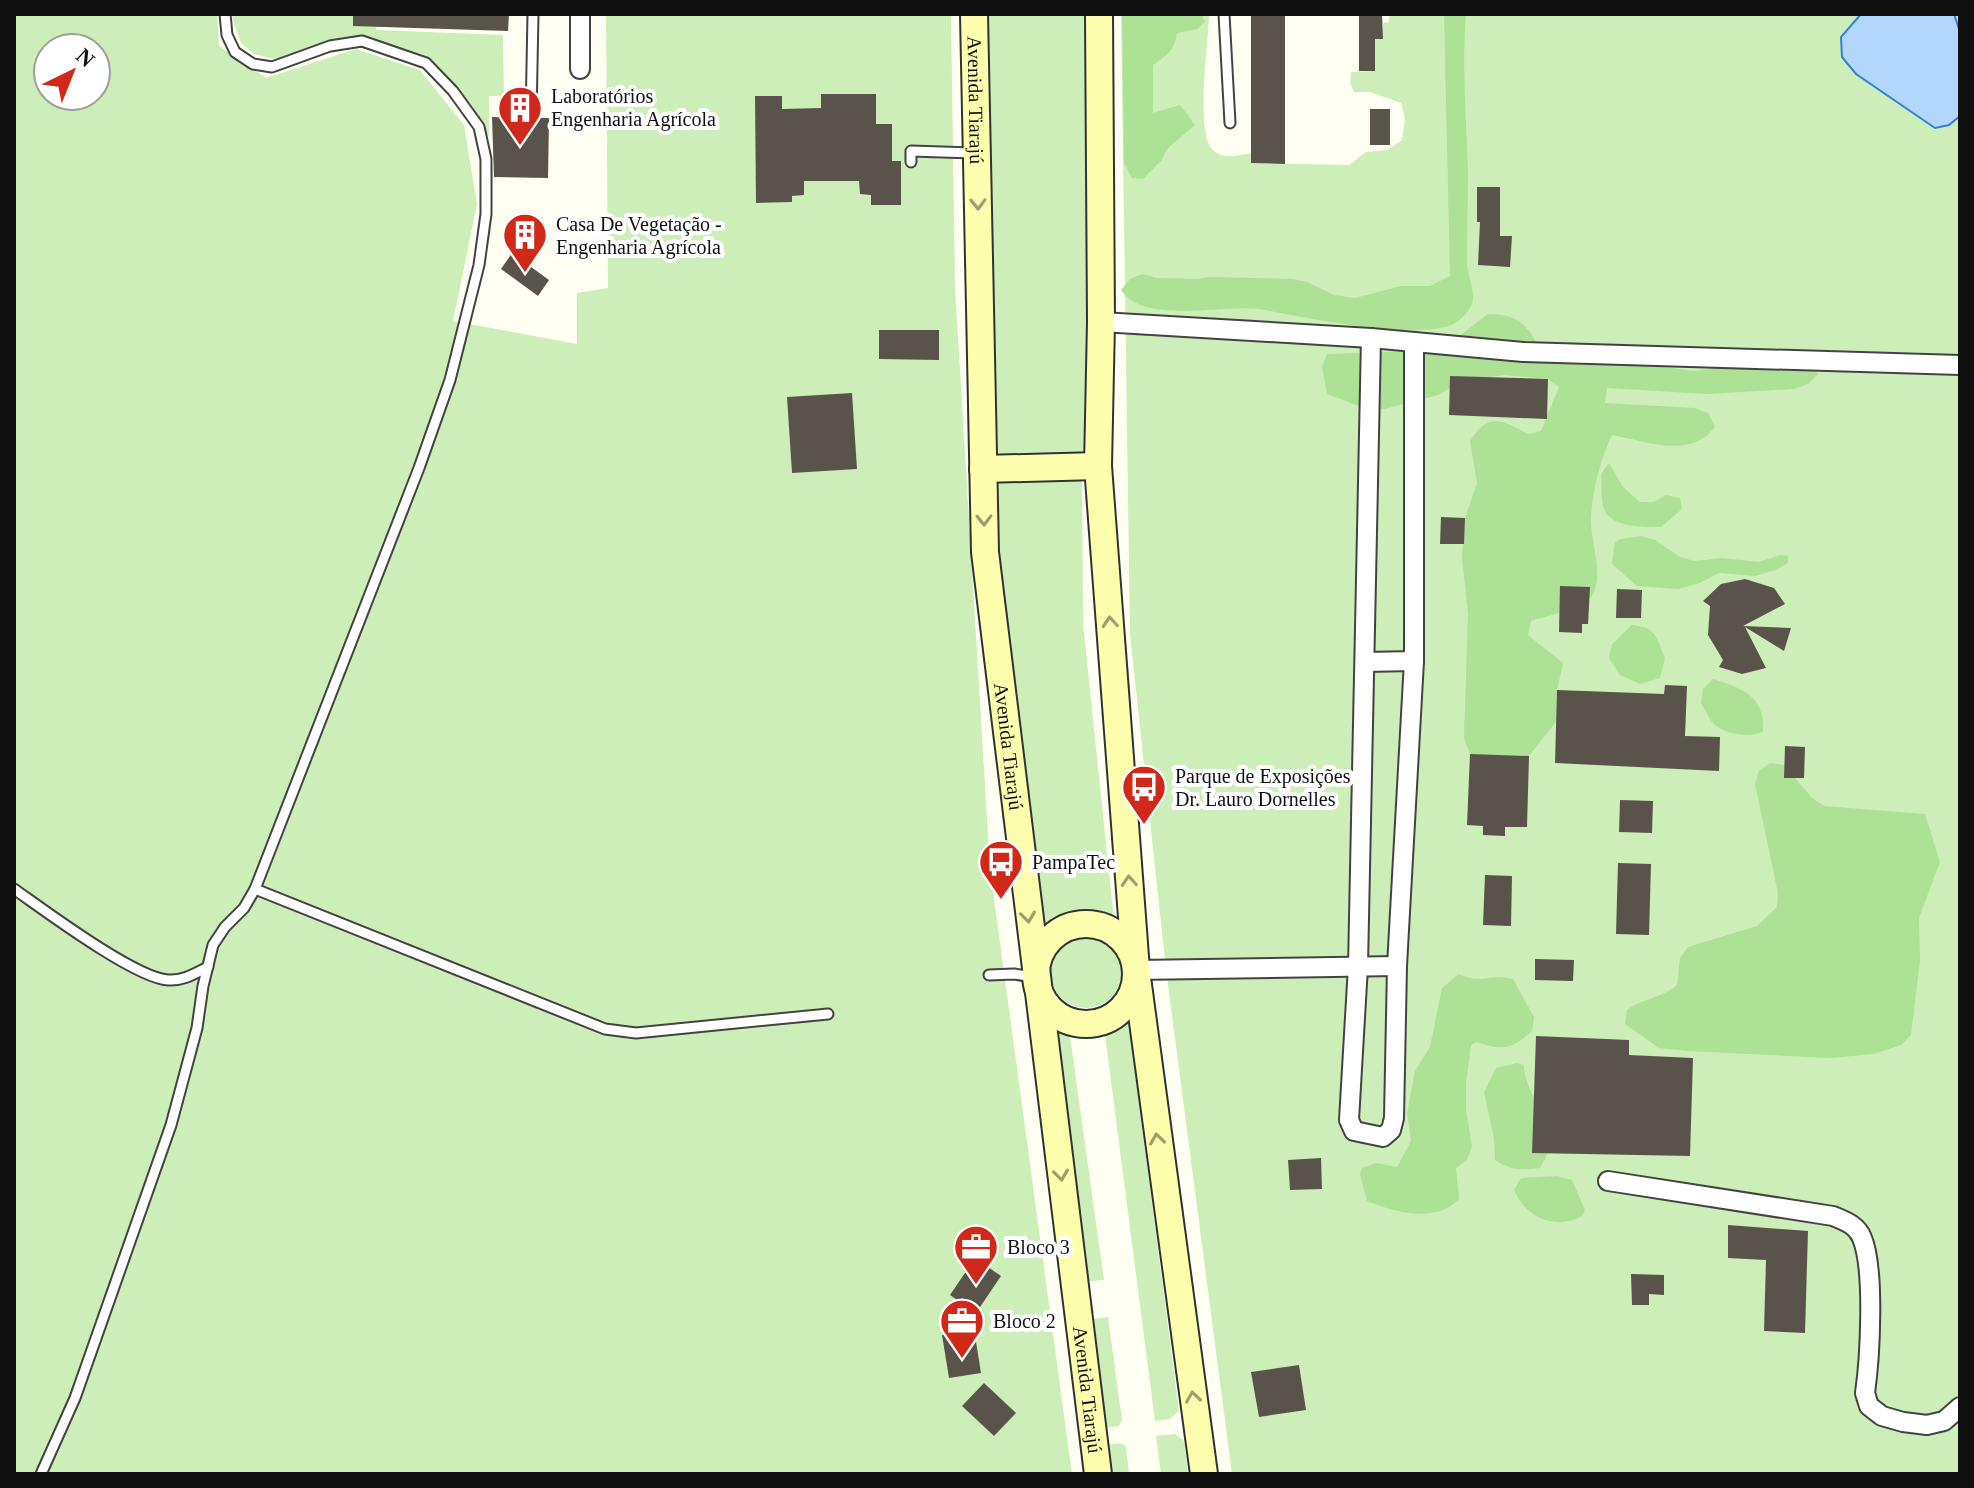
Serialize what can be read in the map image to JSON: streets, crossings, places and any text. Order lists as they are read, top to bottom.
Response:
{
  "streets": {
    "main road": ["Avenida Tiarajú"]
  },
  "places": {
    "building": ["Laboratórios Engenharia Agrícola", "Casa De Vegetação - Engenharia Agrícola"],
    "bus stop": ["Parque de Exposições Dr. Lauro Dornelles", "PampaTec"],
    "office": ["Bloco 3", "Bloco 2"]
  },
  "north": "top right"
}
